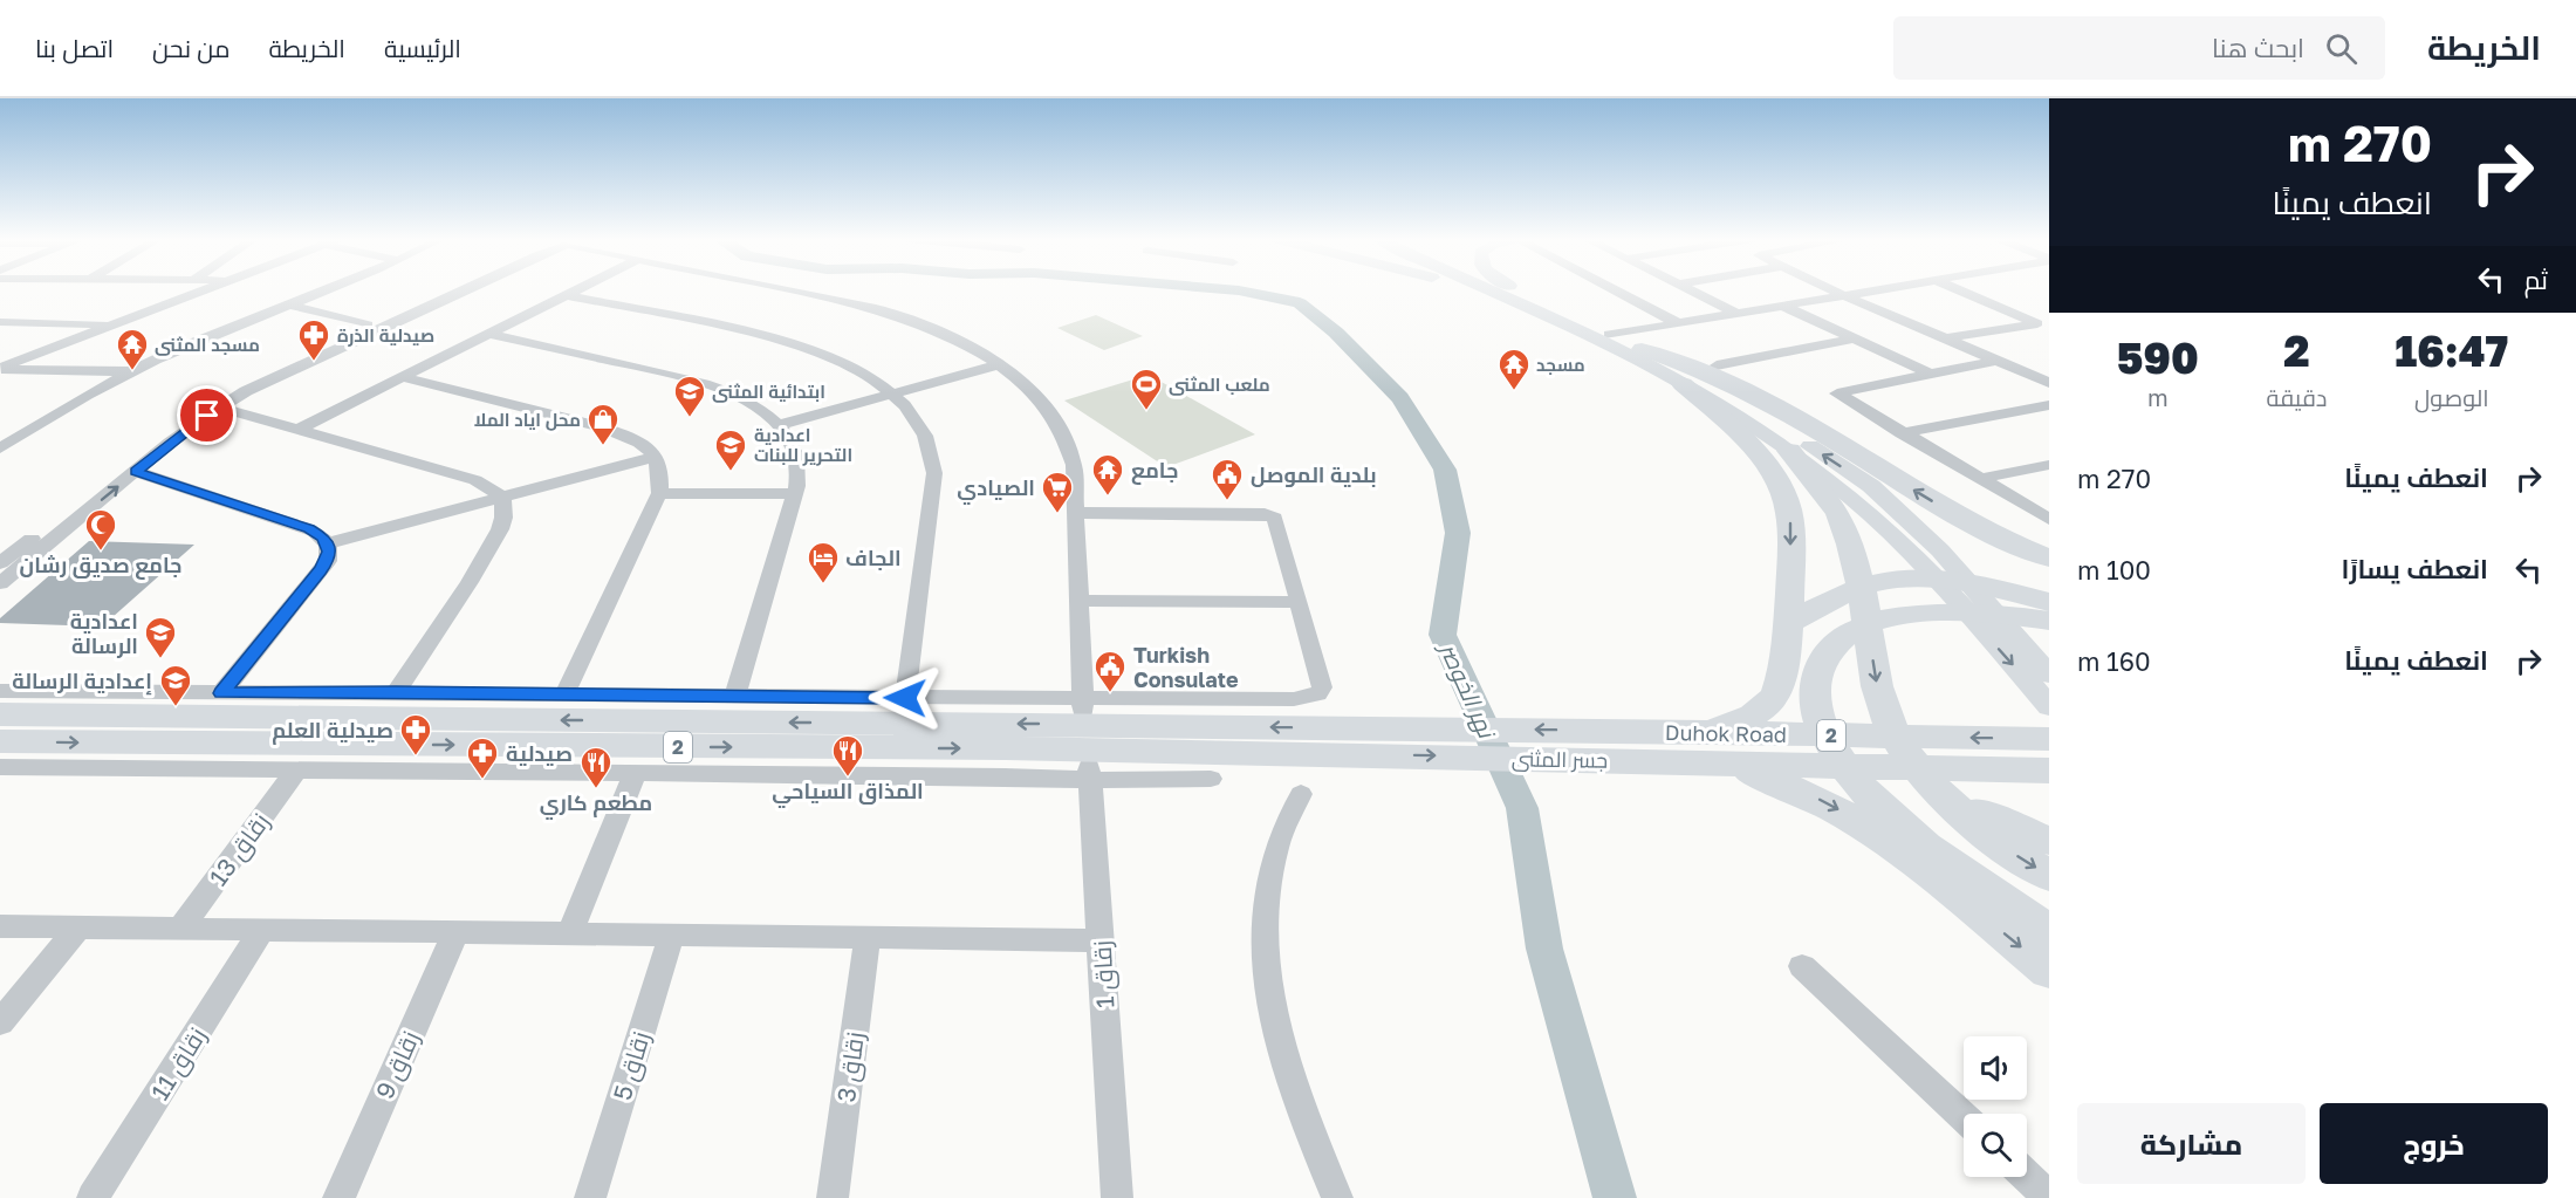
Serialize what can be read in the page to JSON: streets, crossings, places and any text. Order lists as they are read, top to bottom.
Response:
{
  "streets": {
    "highway": ["Duhok Road", "2", "جسر المثنى"],
    "street": [
      "زقاق 13",
      "زقاق 1",
      "زقاق 11",
      "زقاق 9",
      "زقاق 5",
      "زقاق 3"
    ]
  },
  "crossings": [
    ["Duhok Road", "جسر المثنى"],
    ["2", "جسر المثنى"],
    ["2", "زقاق 1"]
  ],
  "water": ["نهر الخوصر"],
  "places": {
    "pharmacy": ["صيدلية الذرة", "صيدلية العلم", "صيدلية"],
    "temple": ["مسجد المثنى", "مسجد", "جامع"],
    "sports": ["ملعب المثنى"],
    "school or university": [
      "ابتدائية المثنى",
      "اعدادية التحرير للبنات",
      "اعدادية الرسالة",
      "إعدادية الرسالة"
    ],
    "shop": ["محل اياد الملا"],
    "public building": ["بلدية الموصل", "Turkish Consulate"],
    "supermarket": ["الصيادي"],
    "mosque": ["جامع صديق رشان"],
    "hotel": ["الجاف"],
    "restaurant": ["المذاق السياحي", "مطعم كاري"]
  },
  "page": {
    "header": "الخريطة",
    "search": "ابحث هنا",
    "nav": [
      "الرئيسية",
      "الخريطة",
      "من نحن",
      "اتصل بنا"
    ],
    "turn": ["270 m", "انعطف يمينًا"],
    "then": "ثم",
    "eta": [
      "16:47",
      "الوصول",
      "2",
      "دقيقة",
      "590",
      "m"
    ],
    "list": [
      {
        "name": "انعطف يمينًا",
        "value": "270 m"
      },
      {
        "name": "انعطف يسارًا",
        "value": "100 m"
      },
      {
        "name": "انعطف يمينًا",
        "value": "160 m"
      }
    ],
    "buttons": ["خروج", "مشاركة"]
  }
}
